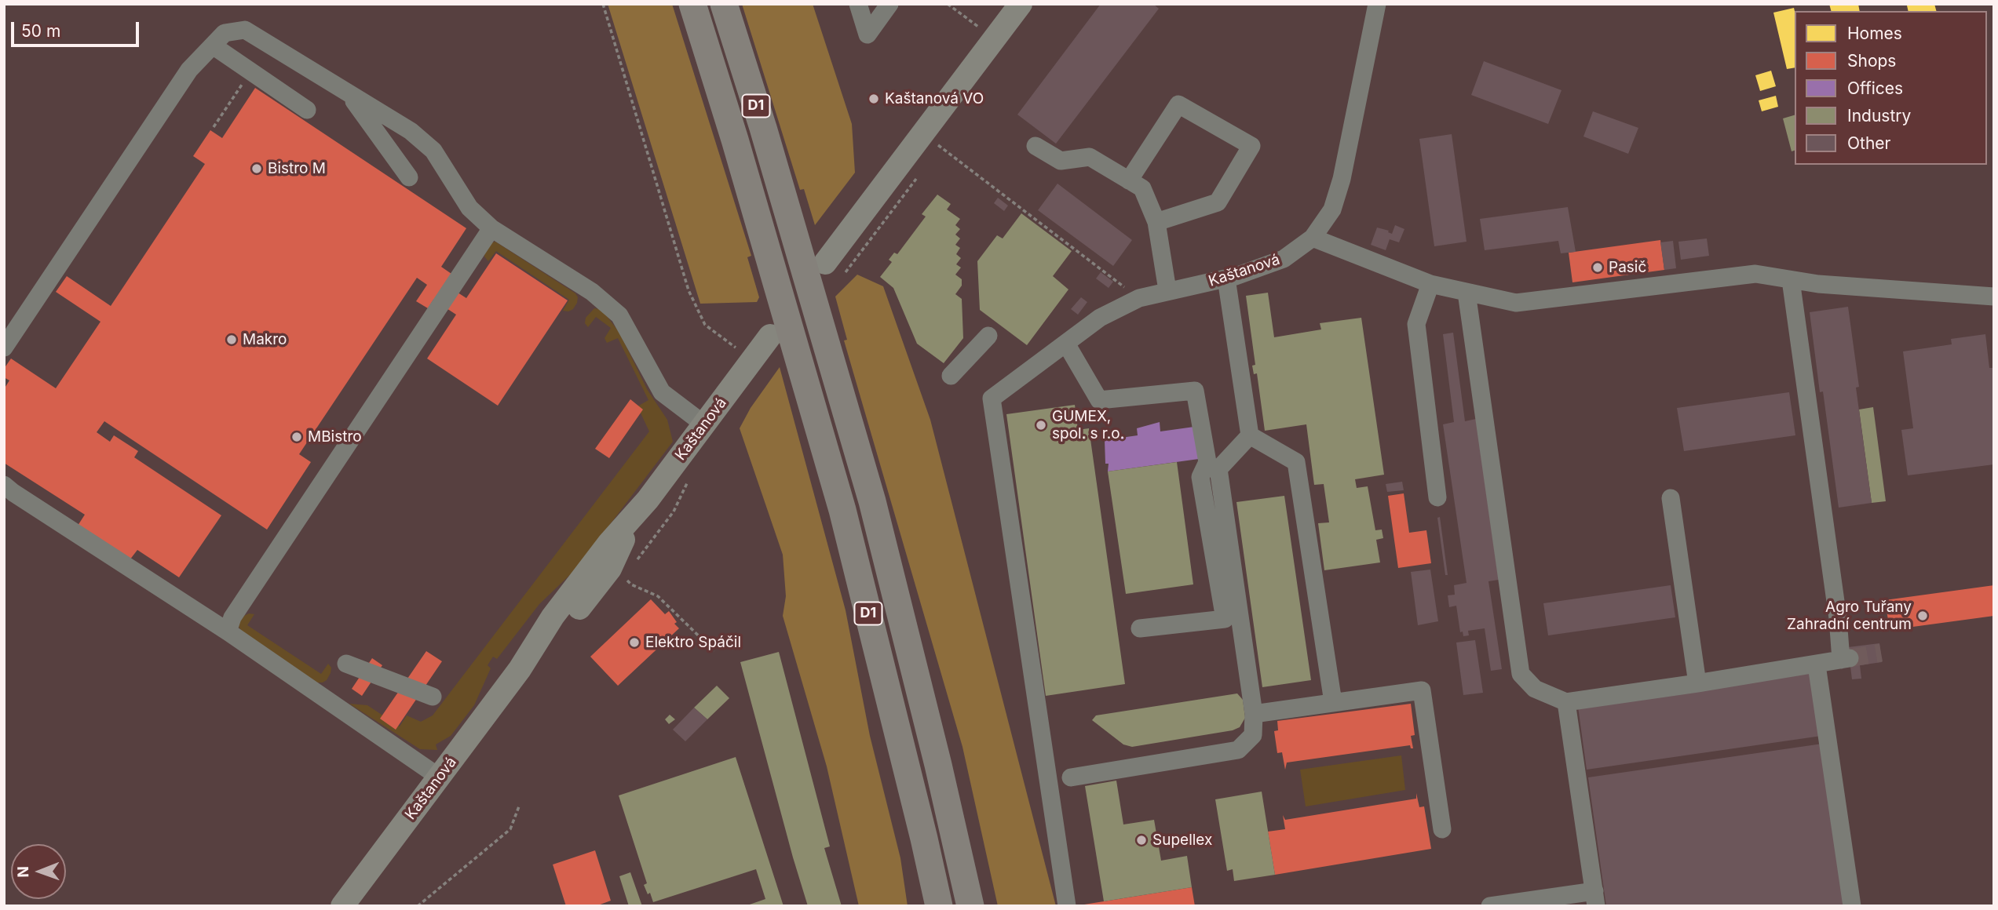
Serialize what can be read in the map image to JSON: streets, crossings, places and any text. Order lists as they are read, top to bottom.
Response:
{
  "streets": {
    "highway": ["D1"],
    "main road": ["Kaštanová"]
  },
  "places": [
    "Kaštanová VO",
    "Bistro M",
    "Pasič",
    "Makro",
    "GUMEX, spol. s r.o.",
    "MBistro",
    "Agro Tuřany Zahradní centrum",
    "Elektro Spáčil",
    "Supellex"
  ],
  "legend": [
    "Homes",
    "Shops",
    "Offices",
    "Industry",
    "Other"
  ],
  "scale_bar": "50 m",
  "north": "left"
}
